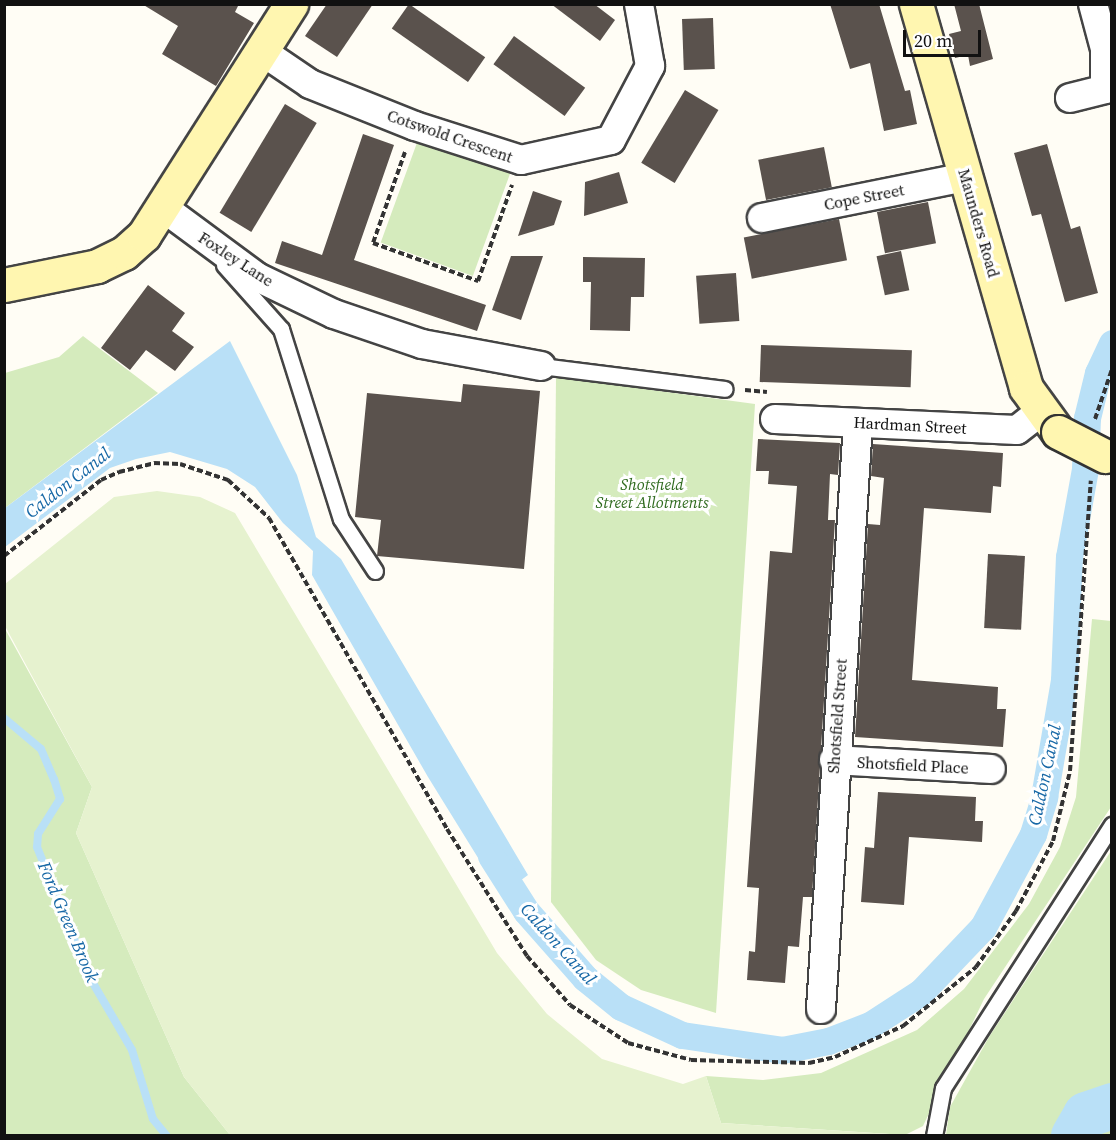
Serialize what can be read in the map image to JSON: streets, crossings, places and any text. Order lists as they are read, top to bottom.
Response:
{
  "streets": {
    "street": [
      "Cotswold Crescent",
      "Cope Street",
      "Maunders Road",
      "Foxley Lane",
      "Hardman Street",
      "Shotsfield Street",
      "Shotsfield Place"
    ]
  },
  "crossings": [
    ["Cope Street", "Maunders Road"],
    ["Maunders Road", "Hardman Street"],
    ["Hardman Street", "Shotsfield Street"],
    ["Shotsfield Street", "Shotsfield Place"]
  ],
  "water": ["Caldon Canal", "Ford Green Brook"],
  "parks": ["Shotsfield Street Allotments"],
  "scale_bar": "20 m"
}
